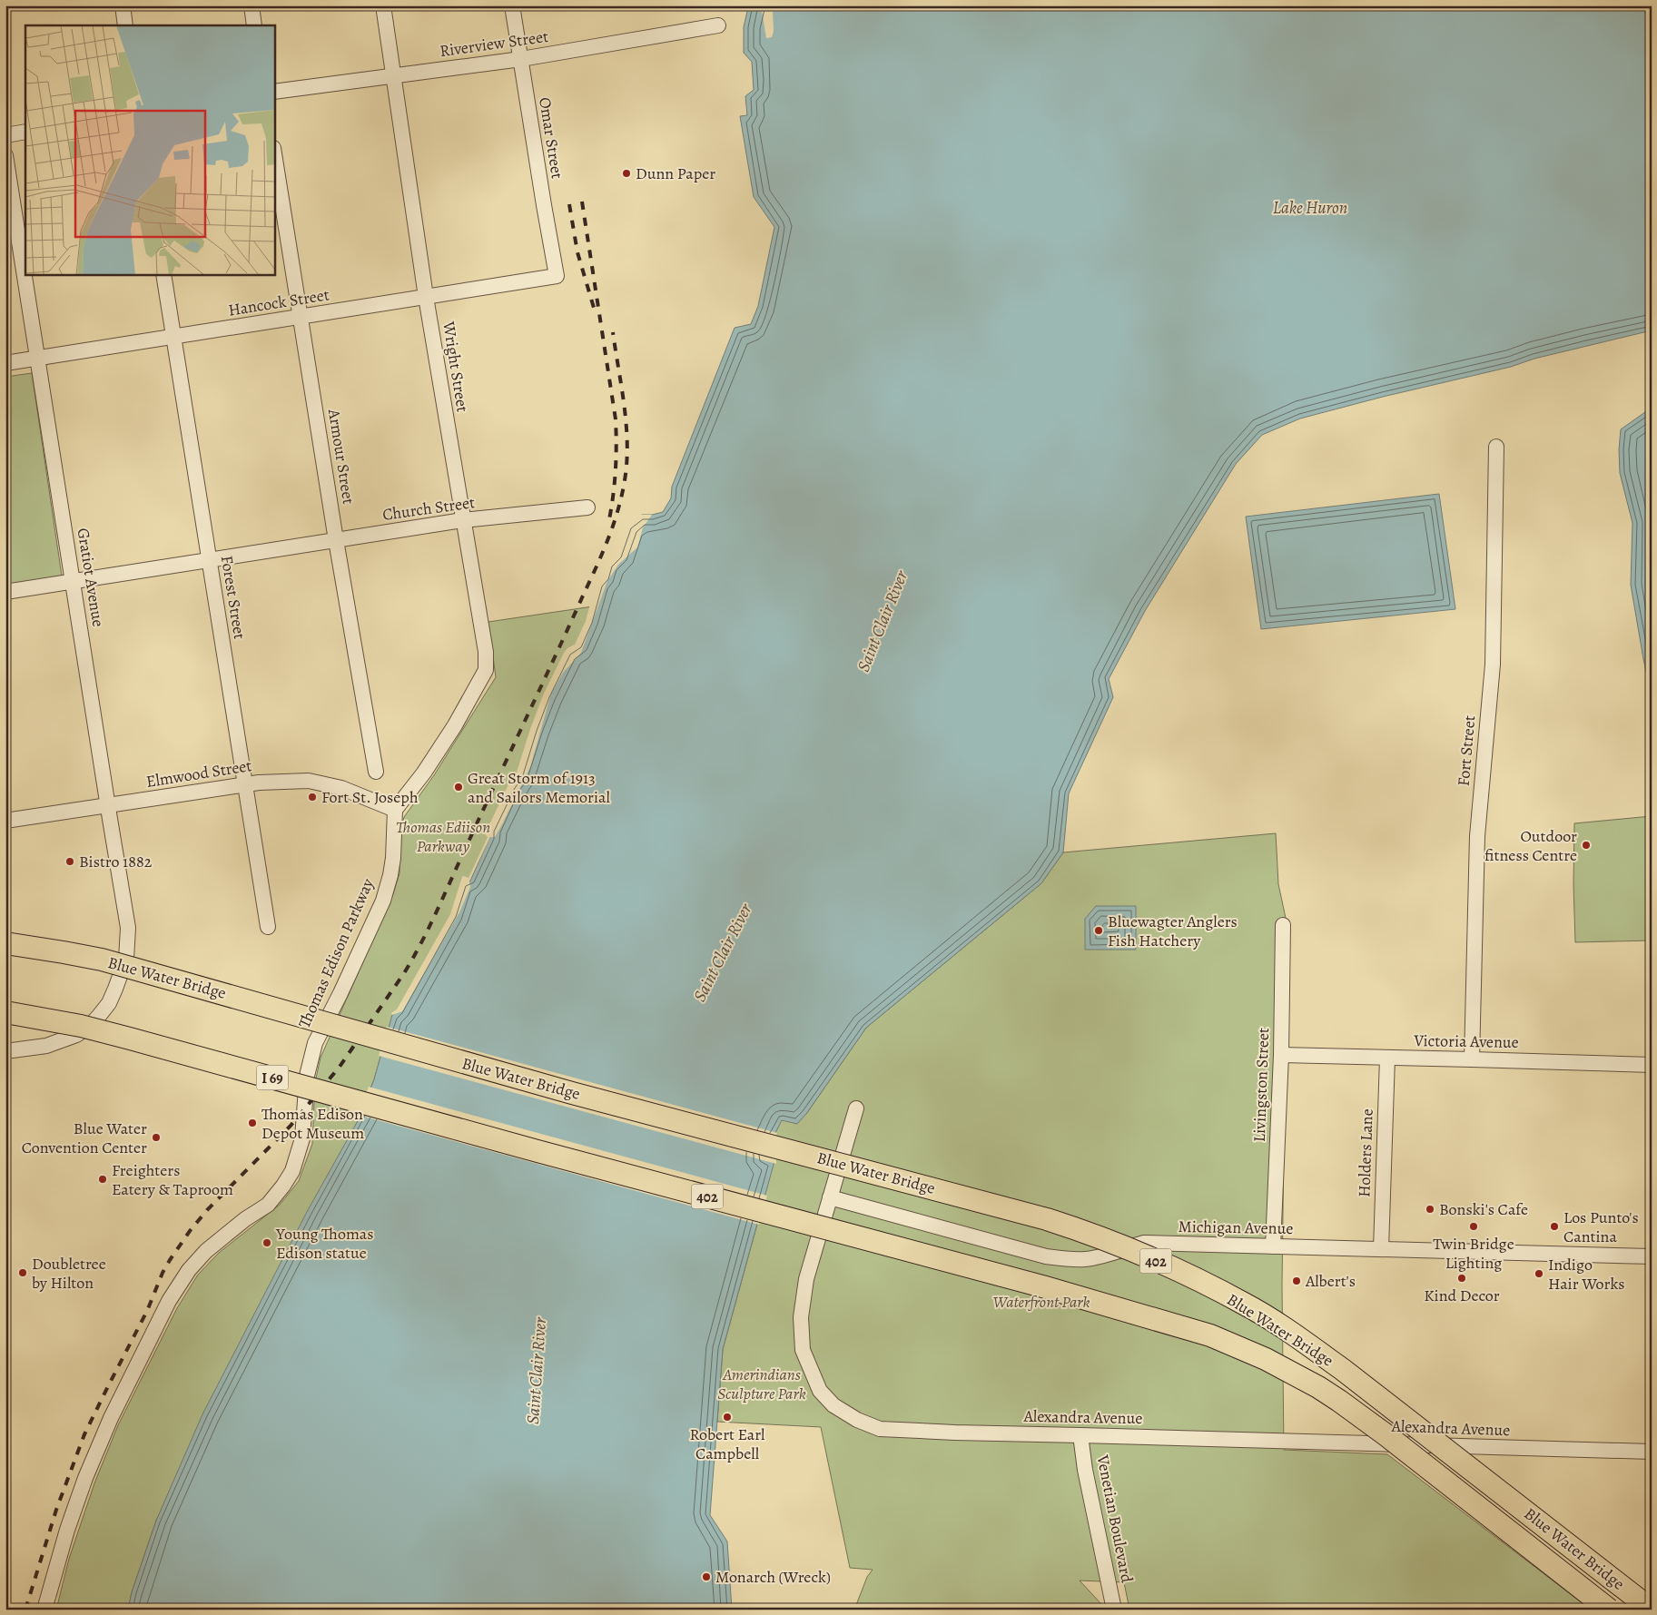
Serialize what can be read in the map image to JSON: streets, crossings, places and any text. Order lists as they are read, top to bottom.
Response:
{
  "streets": {
    "highway": ["Blue Water Bridge", "I 69", "402"],
    "street": [
      "Riverview Street",
      "Omar Street",
      "Hancock Street",
      "Wright Street",
      "Armour Street",
      "Church Street",
      "Gratiot Avenue",
      "Forest Street",
      "Fort Street",
      "Elmwood Street",
      "Thomas Edison Parkway",
      "Victoria Avenue",
      "Livingston Street",
      "Holders Lane",
      "Michigan Avenue",
      "Alexandra Avenue",
      "Venetian Boulevard"
    ]
  },
  "crossings": [
    ["Riverview Street", "Omar Street"],
    ["Riverview Street", "Wright Street"],
    ["Omar Street", "Hancock Street"],
    ["Hancock Street", "Wright Street"],
    ["Hancock Street", "Armour Street"],
    ["Hancock Street", "Gratiot Avenue"],
    ["Hancock Street", "Forest Street"],
    ["Wright Street", "Church Street"],
    ["Wright Street", "Elmwood Street"],
    ["Wright Street", "Thomas Edison Parkway"],
    ["Armour Street", "Church Street"],
    ["Church Street", "Gratiot Avenue"],
    ["Church Street", "Forest Street"],
    ["Gratiot Avenue", "Elmwood Street"],
    ["Forest Street", "Elmwood Street"],
    ["Fort Street", "Victoria Avenue"],
    ["Elmwood Street", "Thomas Edison Parkway"],
    ["Victoria Avenue", "Livingston Street"],
    ["Victoria Avenue", "Holders Lane"],
    ["Livingston Street", "Michigan Avenue"],
    ["Holders Lane", "Michigan Avenue"],
    ["Michigan Avenue", "Alexandra Avenue"],
    ["Alexandra Avenue", "Venetian Boulevard"]
  ],
  "water": ["Lake Huron", "Saint Clair River"],
  "parks": ["Thomas Ediison Parkway", "Waterfront Park", "Amerindians Sculpture Park"],
  "places": [
    "Dunn Paper",
    "Great Storm of 1913 and Sailors Memorial",
    "Fort St. Joseph",
    "Outdoor fitness Centre",
    "Bistro 1882",
    "Bluewagter Anglers Fish Hatchery",
    "Thomas Edison Depot Museum",
    "Blue Water Convention Center",
    "Freighters Eatery & Taproom",
    "Bonski's Cafe",
    "Twin Bridge Lighting",
    "Los Punto's Cantina",
    "Young Thomas Edison statue",
    "Doubletree by Hilton",
    "Indigo Hair Works",
    "Kind Decor",
    "Albert's",
    "Robert Earl Campbell",
    "Monarch (Wreck)"
  ]
}
